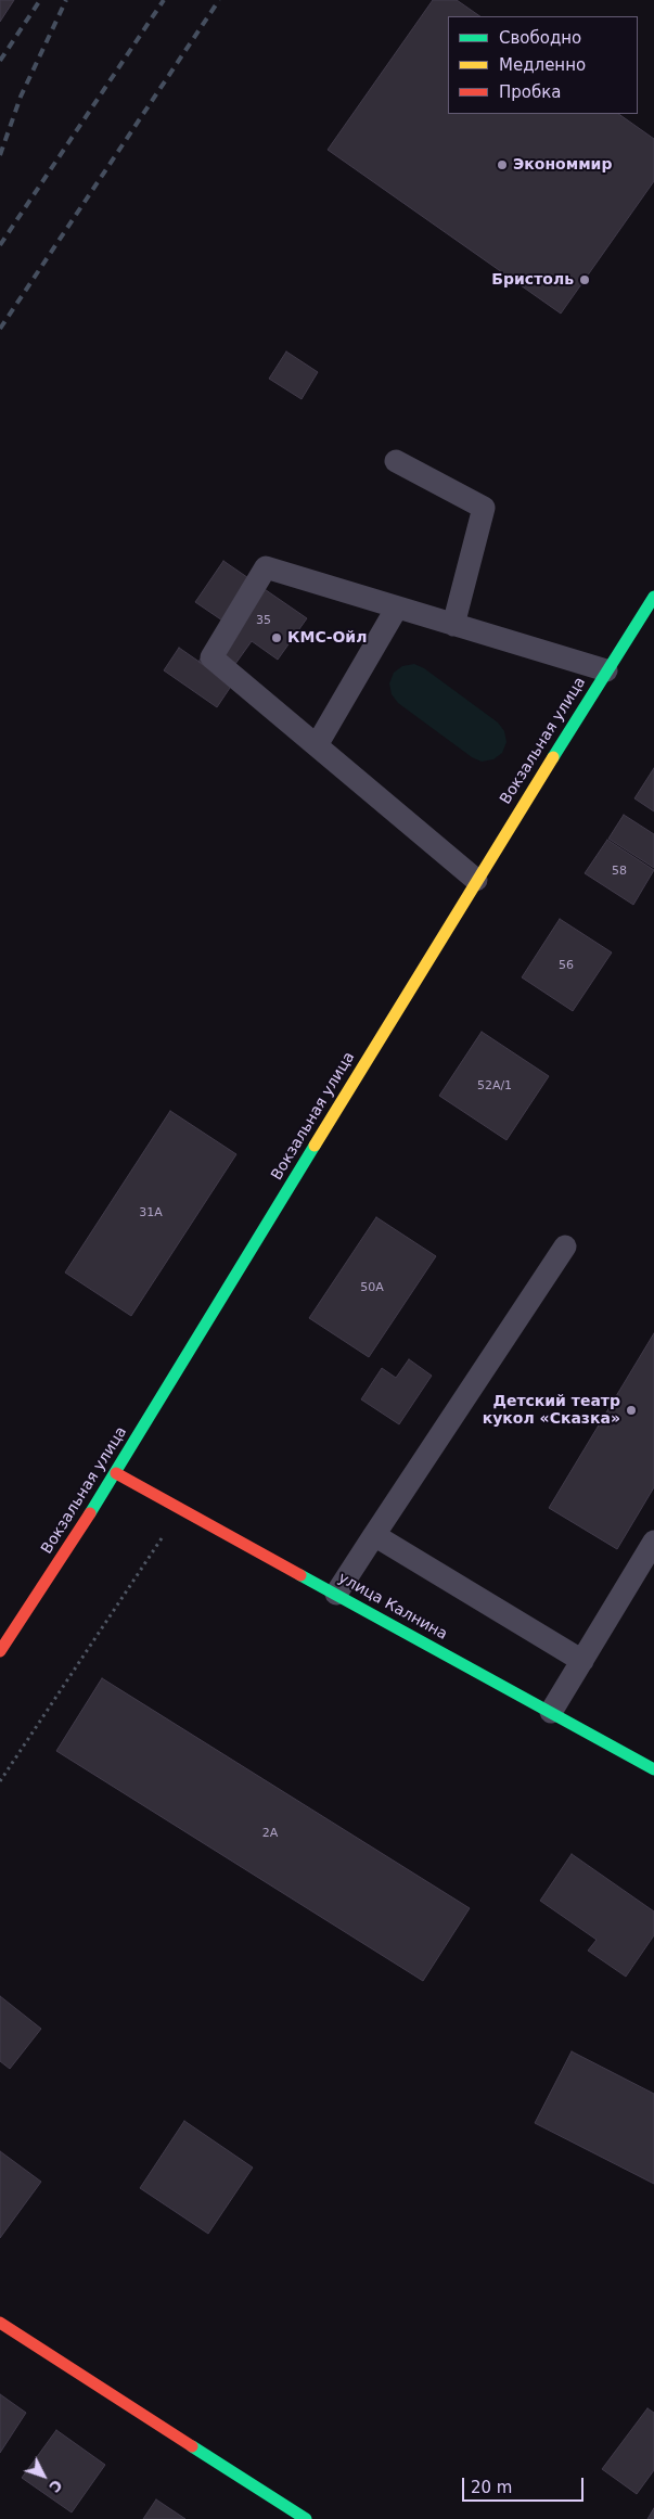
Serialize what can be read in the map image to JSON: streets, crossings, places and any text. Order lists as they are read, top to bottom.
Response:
{
  "streets": {
    "main road": ["Вокзальная улица", "улица Калнина"]
  },
  "crossings": [
    ["Вокзальная улица", "улица Калнина"]
  ],
  "places": [
    "Экономмир",
    "Бристоль",
    "КМС-Ойл",
    "Детский театр кукол «Сказка»"
  ],
  "house_numbers": [
    "35",
    "58",
    "56",
    "52А/1",
    "31А",
    "50А",
    "2А"
  ],
  "legend": ["Свободно", "Медленно", "Пробка"],
  "scale_bar": "20 m",
  "north": "bottom right"
}
